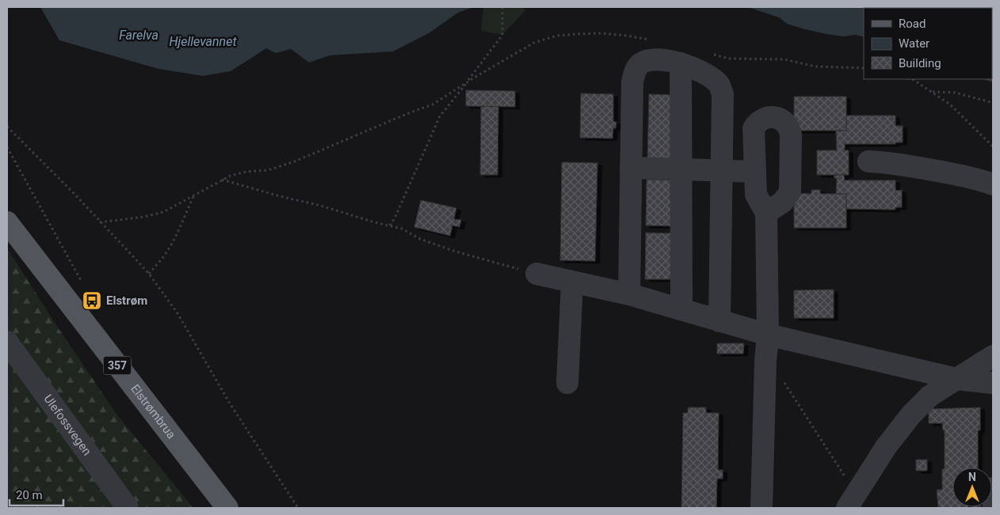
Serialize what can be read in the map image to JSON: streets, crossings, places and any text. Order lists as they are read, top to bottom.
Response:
{
  "streets": {
    "main road": ["357", "Elstrømbrua"],
    "street": ["Ulefossvegen"]
  },
  "water": ["Farelva", "Hjellevannet"],
  "places": {
    "bus stop": ["Elstrøm"]
  },
  "legend": ["Road", "Water", "Building"],
  "scale_bar": "20 m",
  "north": "top"
}
